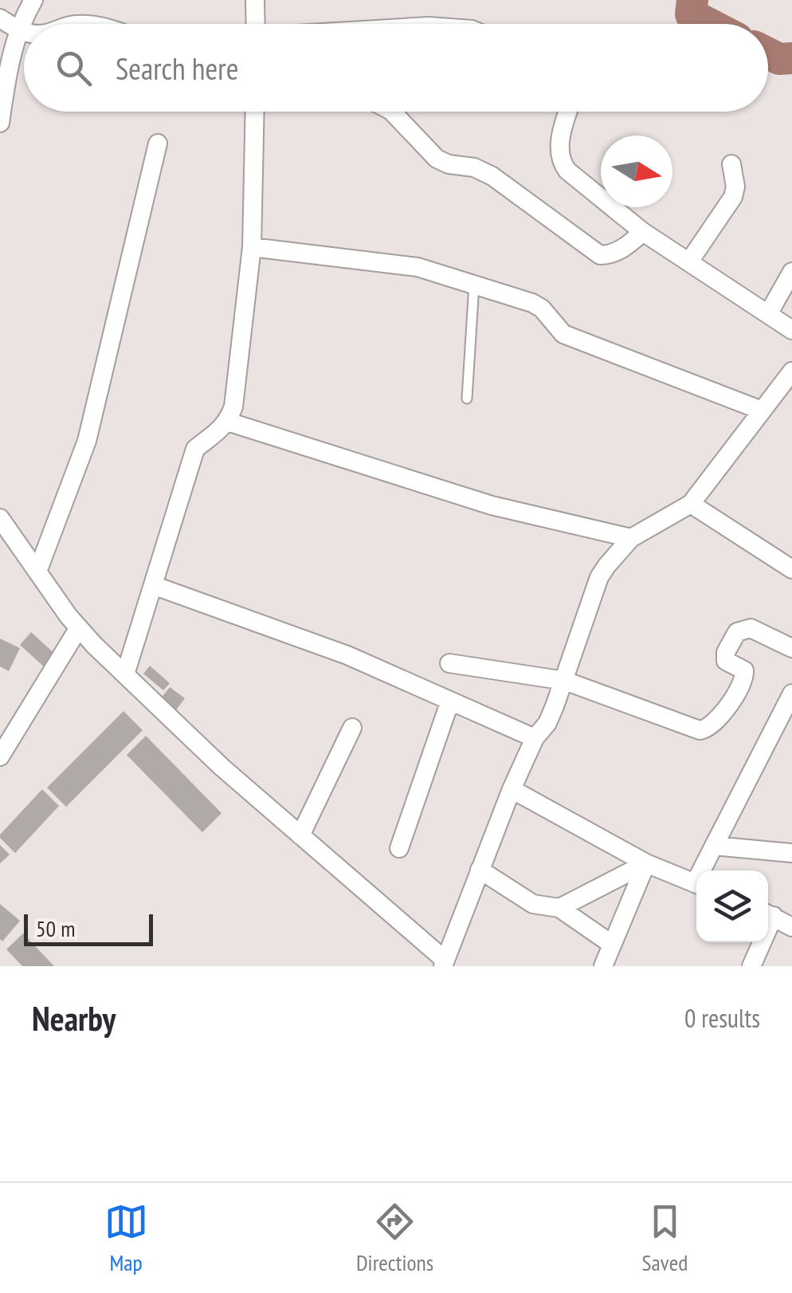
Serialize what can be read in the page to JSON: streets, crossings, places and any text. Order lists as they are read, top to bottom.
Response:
{
  "scale_bar": "50 m",
  "north": "right",
  "page": {
    "search": "Search here",
    "scale": "50 m",
    "heading": ["Nearby", "0 results"],
    "nav": ["Map", "Directions", "Saved"]
  }
}
